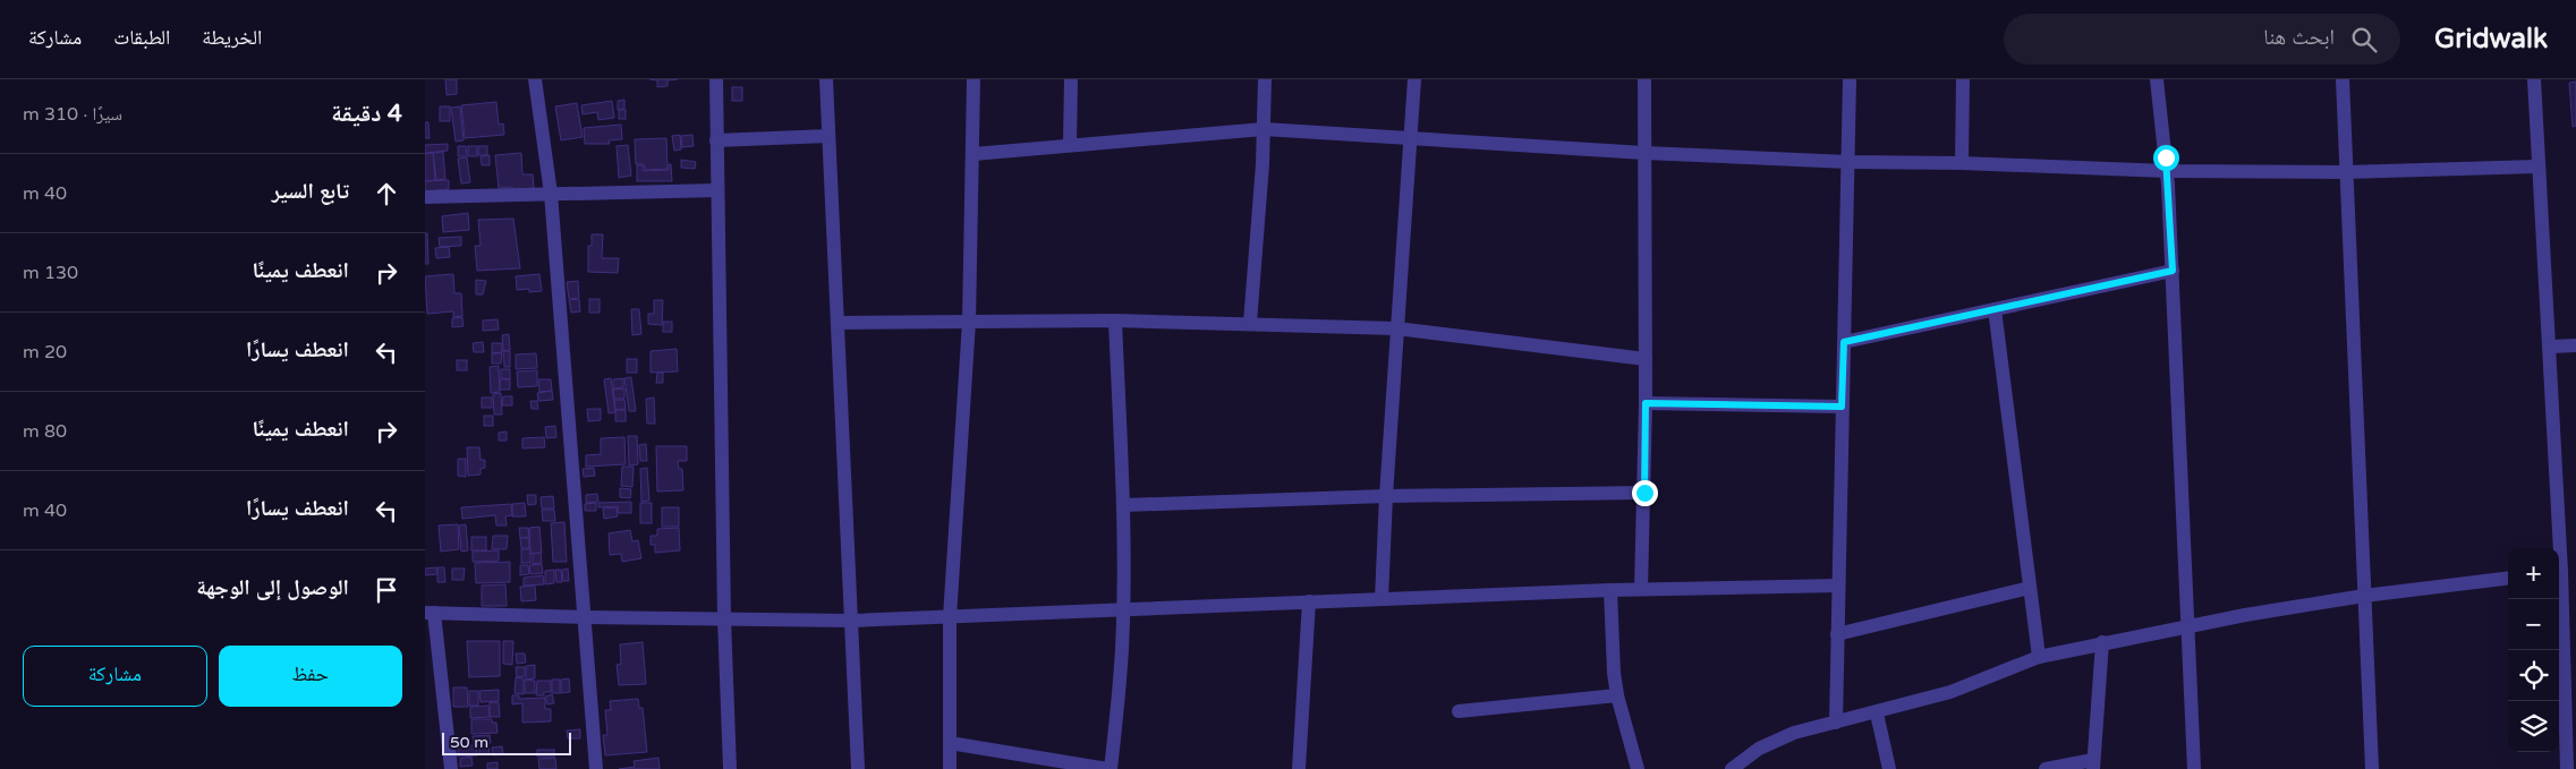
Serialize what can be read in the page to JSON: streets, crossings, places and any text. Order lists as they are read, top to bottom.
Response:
{
  "scale_bar": "50 m",
  "page": {
    "header": "Gridwalk",
    "search": "ابحث هنا",
    "nav": ["الخريطة", "الطبقات", "مشاركة"],
    "heading": ["4 دقيقة", "سيرًا · 310 m"],
    "list": [
      ["تابع السير", "40 m"],
      ["انعطف يمينًا", "130 m"],
      ["انعطف يسارًا", "20 m"],
      ["انعطف يمينًا", "80 m"],
      ["انعطف يسارًا", "40 m"],
      "الوصول إلى الوجهة"
    ],
    "map_buttons": ["+", "−"],
    "buttons": ["حفظ", "مشاركة"],
    "scale": "50 m"
  }
}
